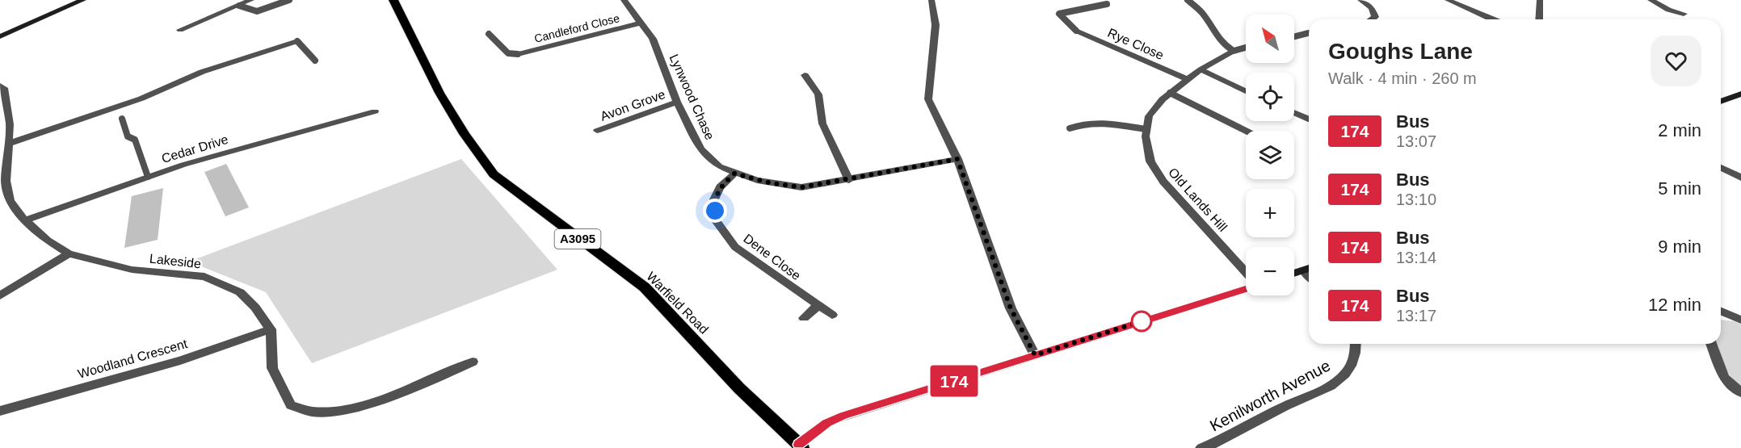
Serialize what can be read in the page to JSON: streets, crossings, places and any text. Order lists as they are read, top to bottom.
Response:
{
  "streets": {
    "main road": ["A3095", "Warfield Road"],
    "street": [
      "Candleford Close",
      "Rye Close",
      "Lynwood Chase",
      "Avon Grove",
      "Cedar Drive",
      "Old Lands Hill",
      "Dene Close",
      "Lakeside",
      "Woodland Crescent",
      "Kenilworth Avenue"
    ]
  },
  "crossings": [
    ["Candleford Close", "Lynwood Chase"],
    ["Lynwood Chase", "Avon Grove"],
    ["Lynwood Chase", "Dene Close"],
    ["Cedar Drive", "Lakeside"],
    ["Lakeside", "Woodland Crescent"]
  ],
  "lines": ["bus line 174"],
  "north": "top left",
  "page": {
    "on_map": "174",
    "map_buttons": ["+", "−"],
    "heading": ["Goughs Lane", "Walk · 4 min · 260 m"],
    "list": [
      {
        "mark": "174",
        "name": "Bus",
        "note": "13:07",
        "value": "2 min"
      },
      {
        "mark": "174",
        "name": "Bus",
        "note": "13:10",
        "value": "5 min"
      },
      {
        "mark": "174",
        "name": "Bus",
        "note": "13:14",
        "value": "9 min"
      },
      {
        "mark": "174",
        "name": "Bus",
        "note": "13:17",
        "value": "12 min"
      }
    ]
  }
}
